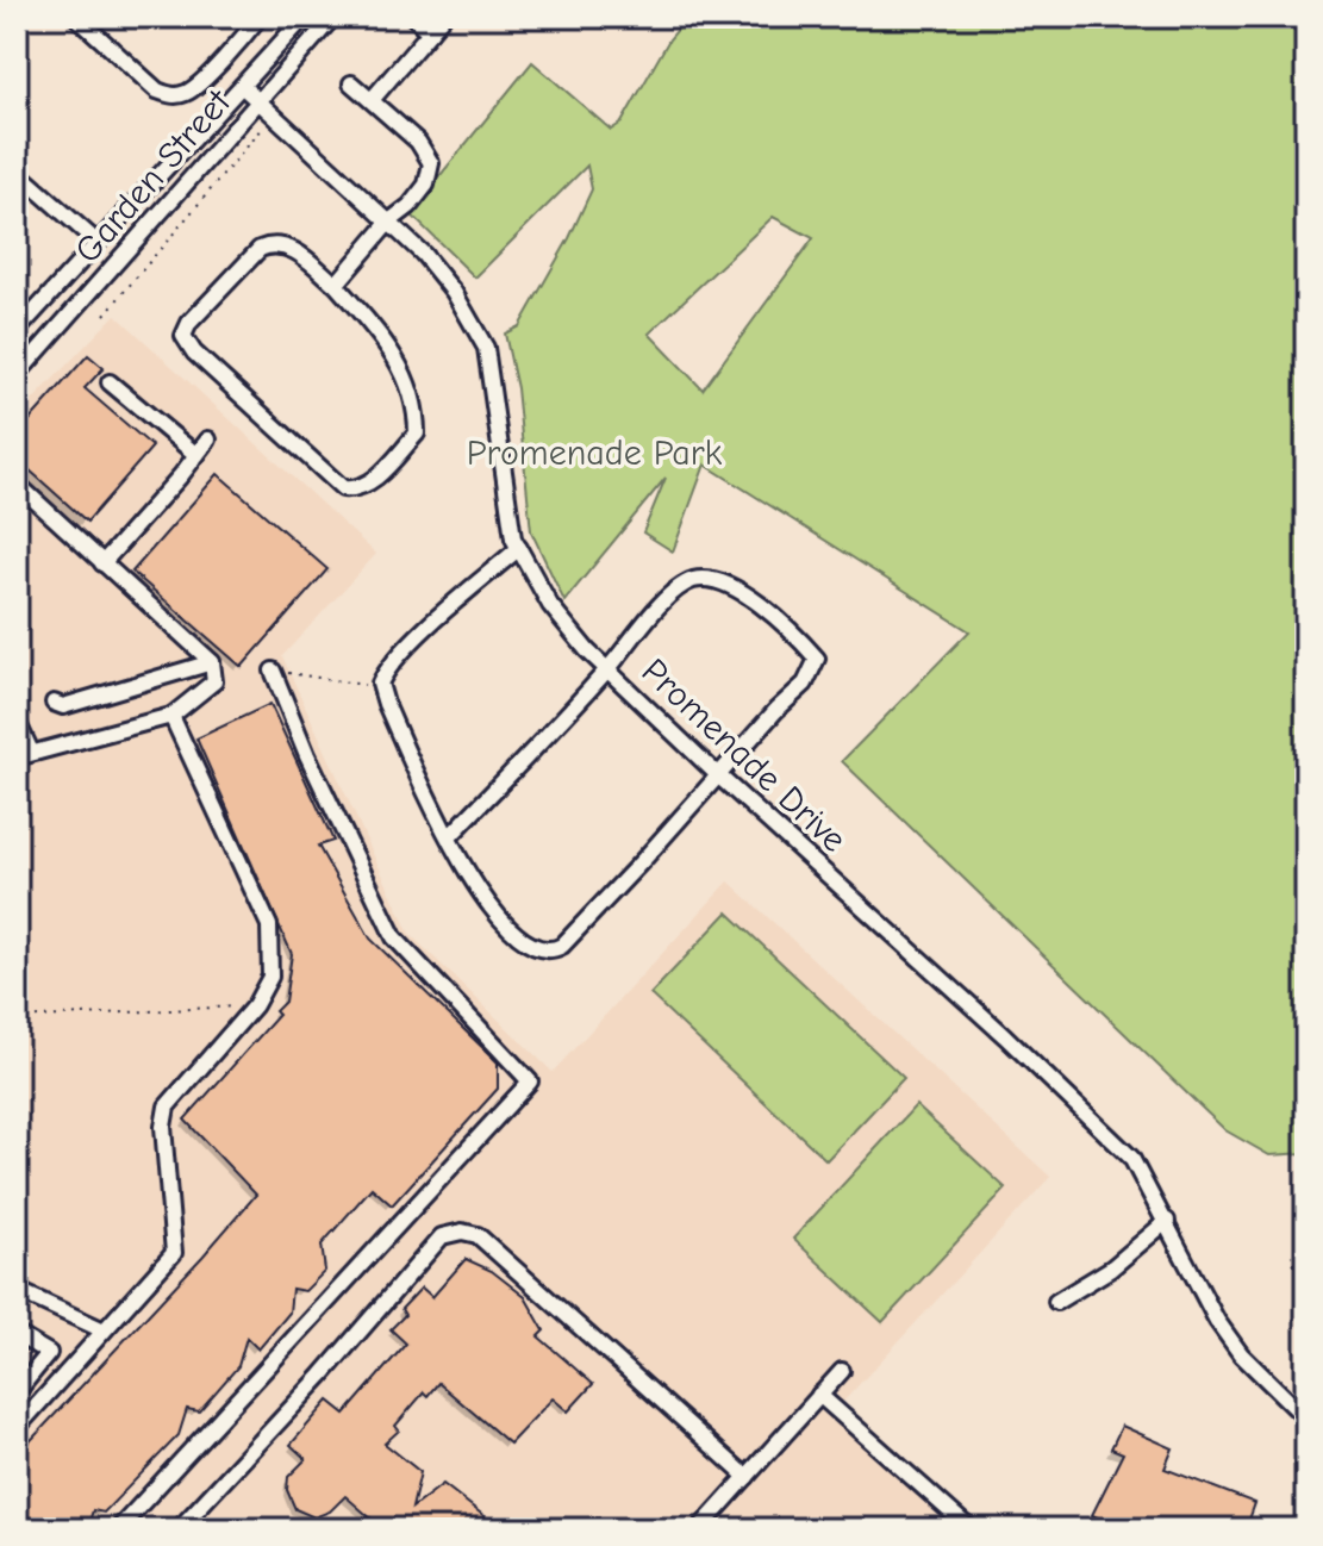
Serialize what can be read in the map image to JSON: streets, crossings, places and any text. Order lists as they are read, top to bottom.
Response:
{
  "streets": {
    "street": ["Garden Street", "Promenade Drive"]
  },
  "crossings": [
    ["Garden Street", "Promenade Drive"]
  ],
  "parks": ["Promenade Park"]
}
